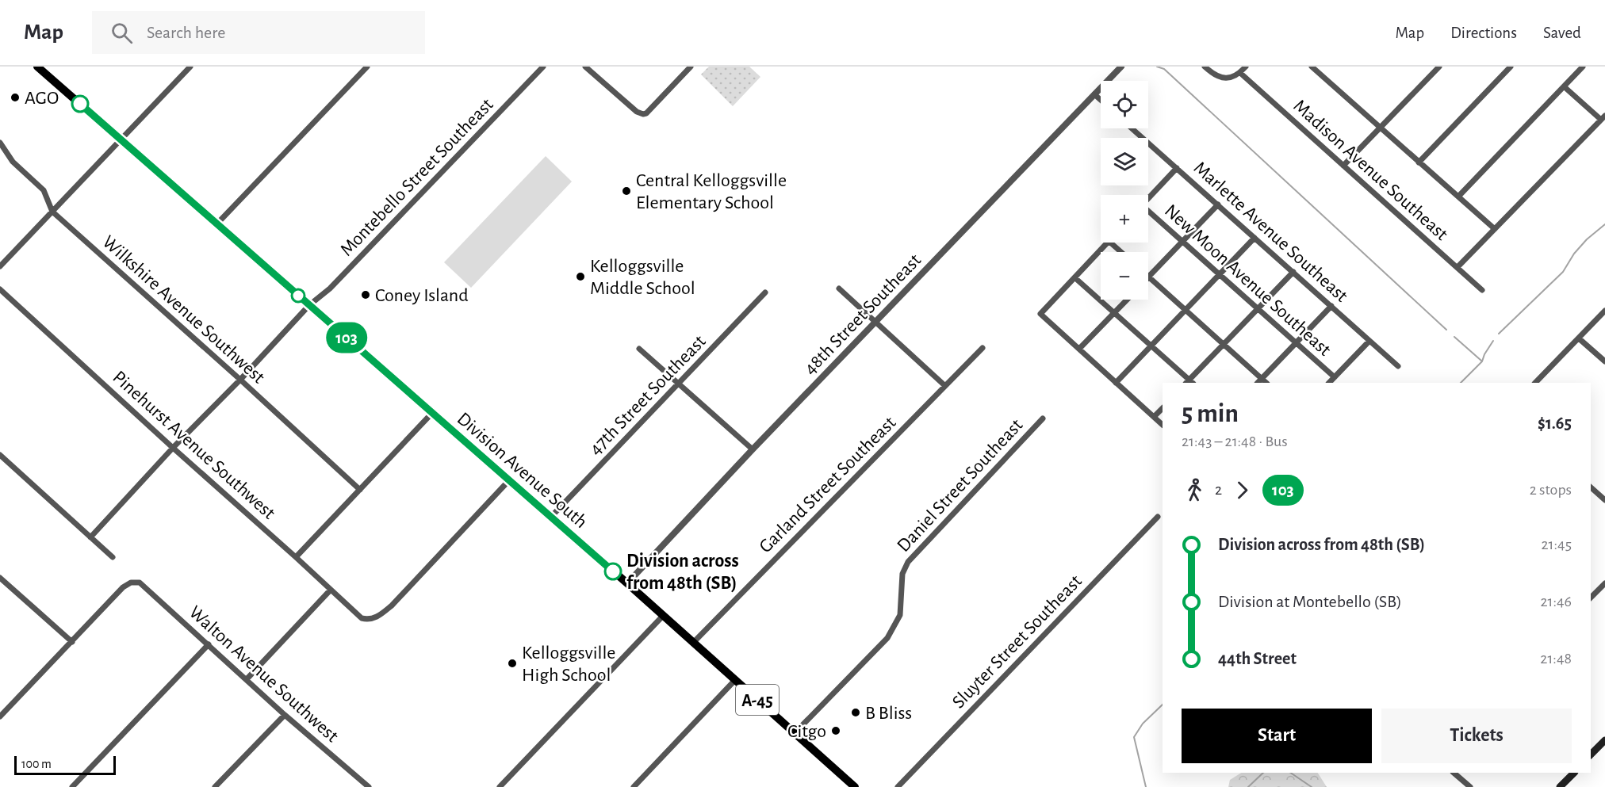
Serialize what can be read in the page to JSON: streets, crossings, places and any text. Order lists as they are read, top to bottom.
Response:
{
  "streets": {
    "main road": ["Division Avenue South", "A-45"],
    "street": [
      "Madison Avenue Southeast",
      "Montebello Street Southeast",
      "Marlette Avenue Southeast",
      "New Moon Avenue Southeast",
      "Wilkshire Avenue Southwest",
      "48th Street Southeast",
      "47th Street Southeast",
      "Pinehurst Avenue Southwest",
      "Garland Street Southeast",
      "Daniel Street Southeast",
      "Sluyter Street Southeast",
      "Walton Avenue Southwest"
    ]
  },
  "crossings": [
    ["Montebello Street Southeast", "Wilkshire Avenue Southwest"],
    ["Montebello Street Southeast", "Pinehurst Avenue Southwest"],
    ["Montebello Street Southeast", "Division Avenue South"],
    ["48th Street Southeast", "Division Avenue South"],
    ["47th Street Southeast", "Division Avenue South"],
    ["Pinehurst Avenue Southwest", "Division Avenue South"],
    ["Division Avenue South", "Garland Street Southeast"],
    ["Division Avenue South", "Daniel Street Southeast"]
  ],
  "places": [
    "AGO",
    "Central Kelloggsville Elementary School",
    "Kelloggsville Middle School",
    "Coney Island",
    "Division across from 48th (SB)",
    "Kelloggsville High School",
    "B Bliss",
    "Citgo"
  ],
  "lines": ["bus line 103"],
  "scale_bar": "100 m",
  "page": {
    "header": "Map",
    "search": "Search here",
    "nav": ["Map", "Directions", "Saved"],
    "on_map": "103",
    "map_buttons": ["+", "−"],
    "heading": ["5 min", "21:43 – 21:48 · Bus", "$1.65"],
    "legs": ["2", "103", "2 stops"],
    "list": [
      {
        "name": "Division across from 48th (SB)",
        "value": "21:45"
      },
      {
        "name": "Division at Montebello (SB)",
        "value": "21:46"
      },
      {
        "name": "44th Street",
        "value": "21:48"
      }
    ],
    "buttons": ["Start", "Tickets"],
    "scale": "100 m"
  }
}
